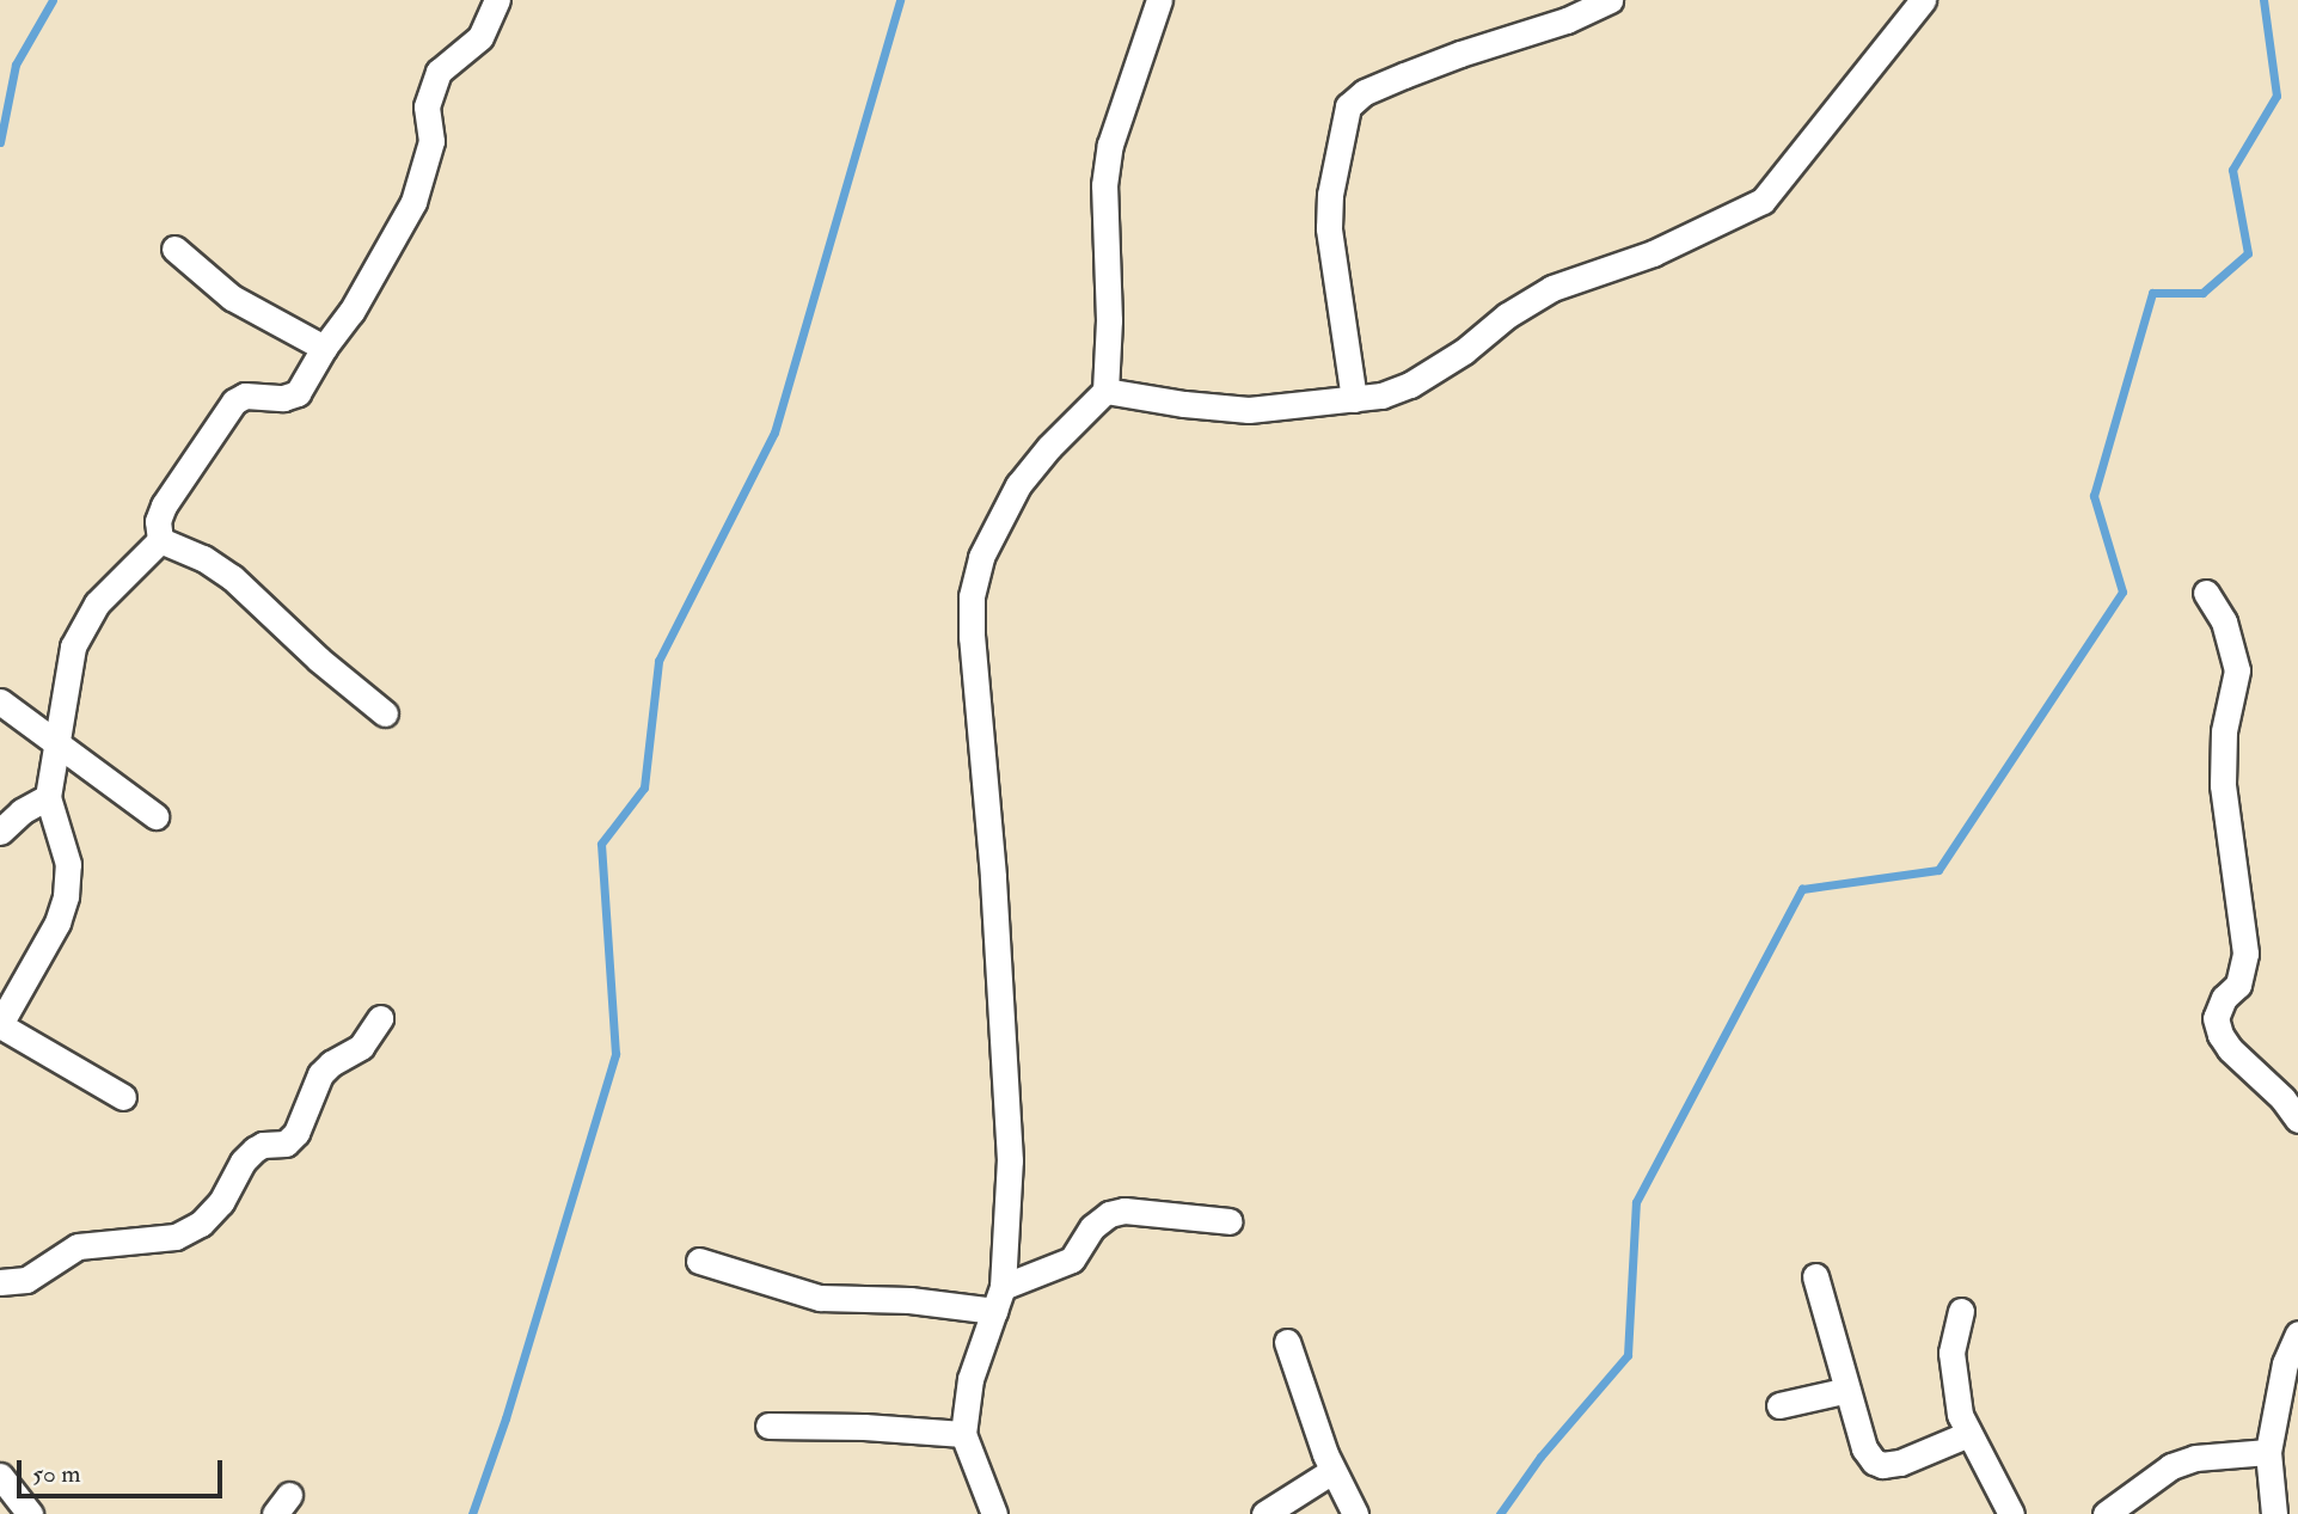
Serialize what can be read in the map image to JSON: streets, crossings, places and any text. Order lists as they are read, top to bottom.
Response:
{
  "scale_bar": "50 m"
}
